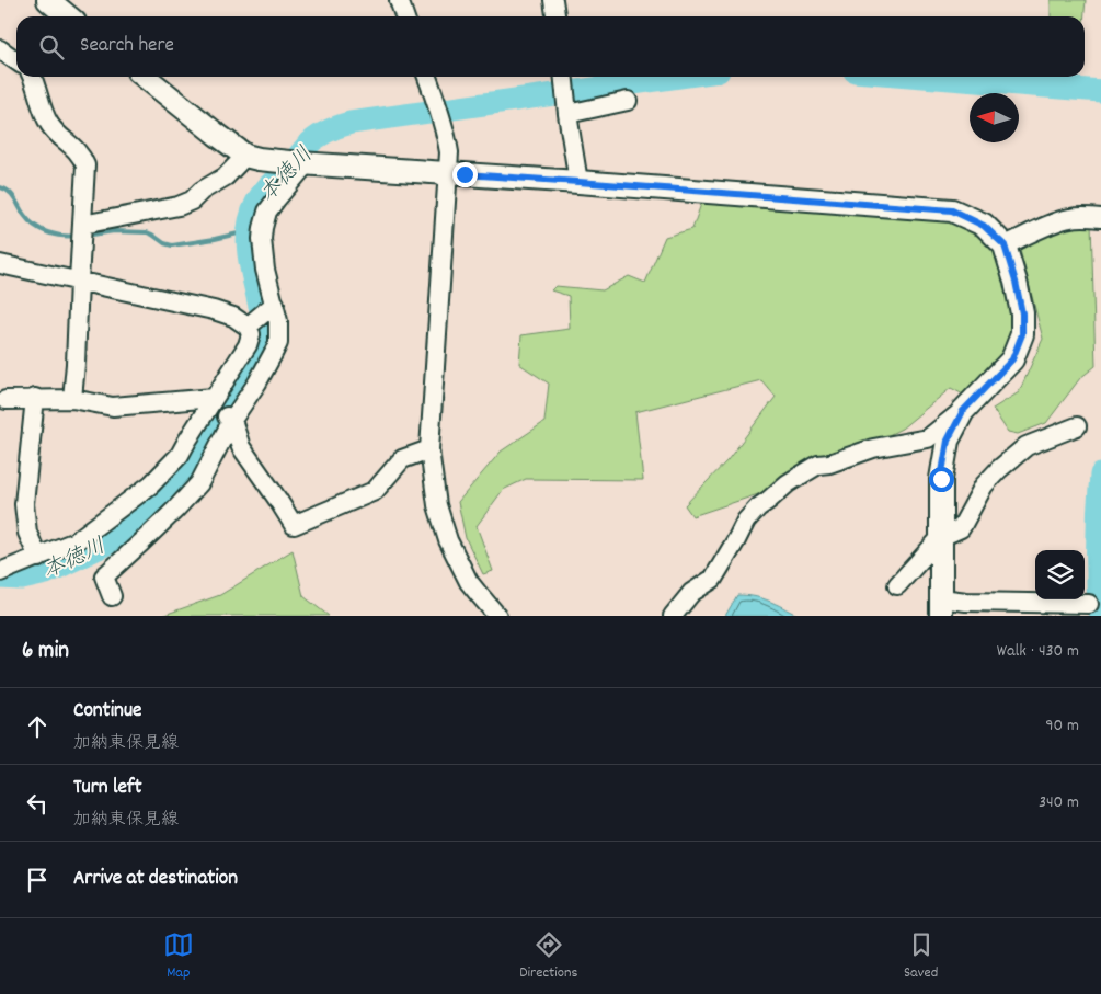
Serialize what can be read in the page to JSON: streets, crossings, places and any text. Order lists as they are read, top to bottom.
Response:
{
  "water": ["本徳川"],
  "north": "left",
  "page": {
    "search": "Search here",
    "heading": ["6 min", "Walk · 430 m"],
    "list": [
      ["Continue", "加納東保見線", "90 m"],
      ["Turn left", "加納東保見線", "340 m"],
      "Arrive at destination"
    ],
    "nav": ["Map", "Directions", "Saved"]
  }
}
